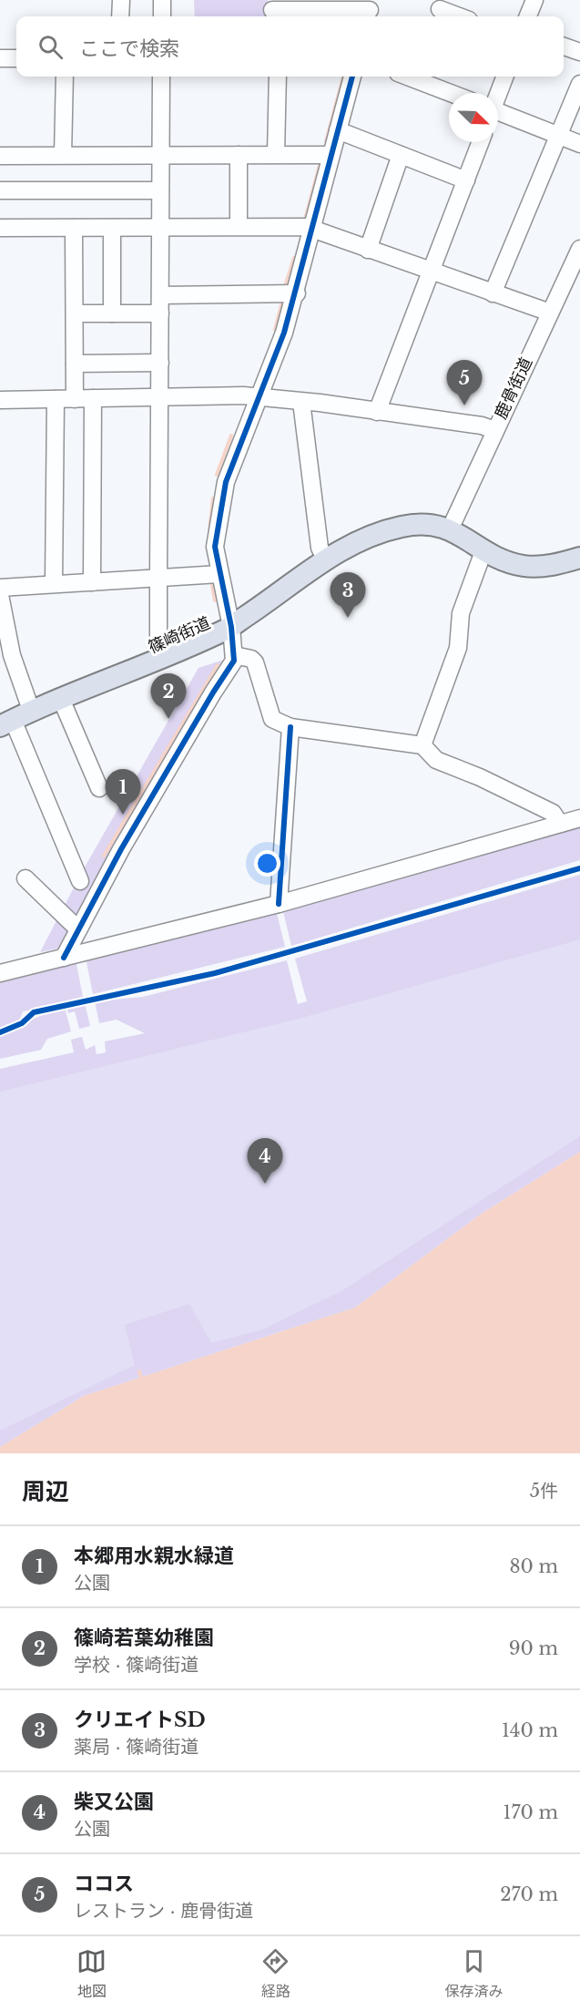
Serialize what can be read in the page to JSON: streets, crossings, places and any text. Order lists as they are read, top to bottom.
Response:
{
  "streets": {
    "main road": ["篠崎街道"],
    "street": ["鹿骨街道"]
  },
  "crossings": [
    ["鹿骨街道", "篠崎街道"]
  ],
  "north": "bottom right",
  "page": {
    "search": "ここで検索",
    "pins": [
      "5",
      "3",
      "2",
      "1",
      "4"
    ],
    "heading": ["周辺", "5件"],
    "list": [
      {
        "mark": "1",
        "name": "本郷用水親水緑道",
        "note": "公園",
        "value": "80 m"
      },
      {
        "mark": "2",
        "name": "篠崎若葉幼稚園",
        "note": "学校 · 篠崎街道",
        "value": "90 m"
      },
      {
        "mark": "3",
        "name": "クリエイトSD",
        "note": "薬局 · 篠崎街道",
        "value": "140 m"
      },
      {
        "mark": "4",
        "name": "柴又公園",
        "note": "公園",
        "value": "170 m"
      },
      {
        "mark": "5",
        "name": "ココス",
        "note": "レストラン · 鹿骨街道",
        "value": "270 m"
      }
    ],
    "nav": ["地図", "経路", "保存済み"]
  }
}
